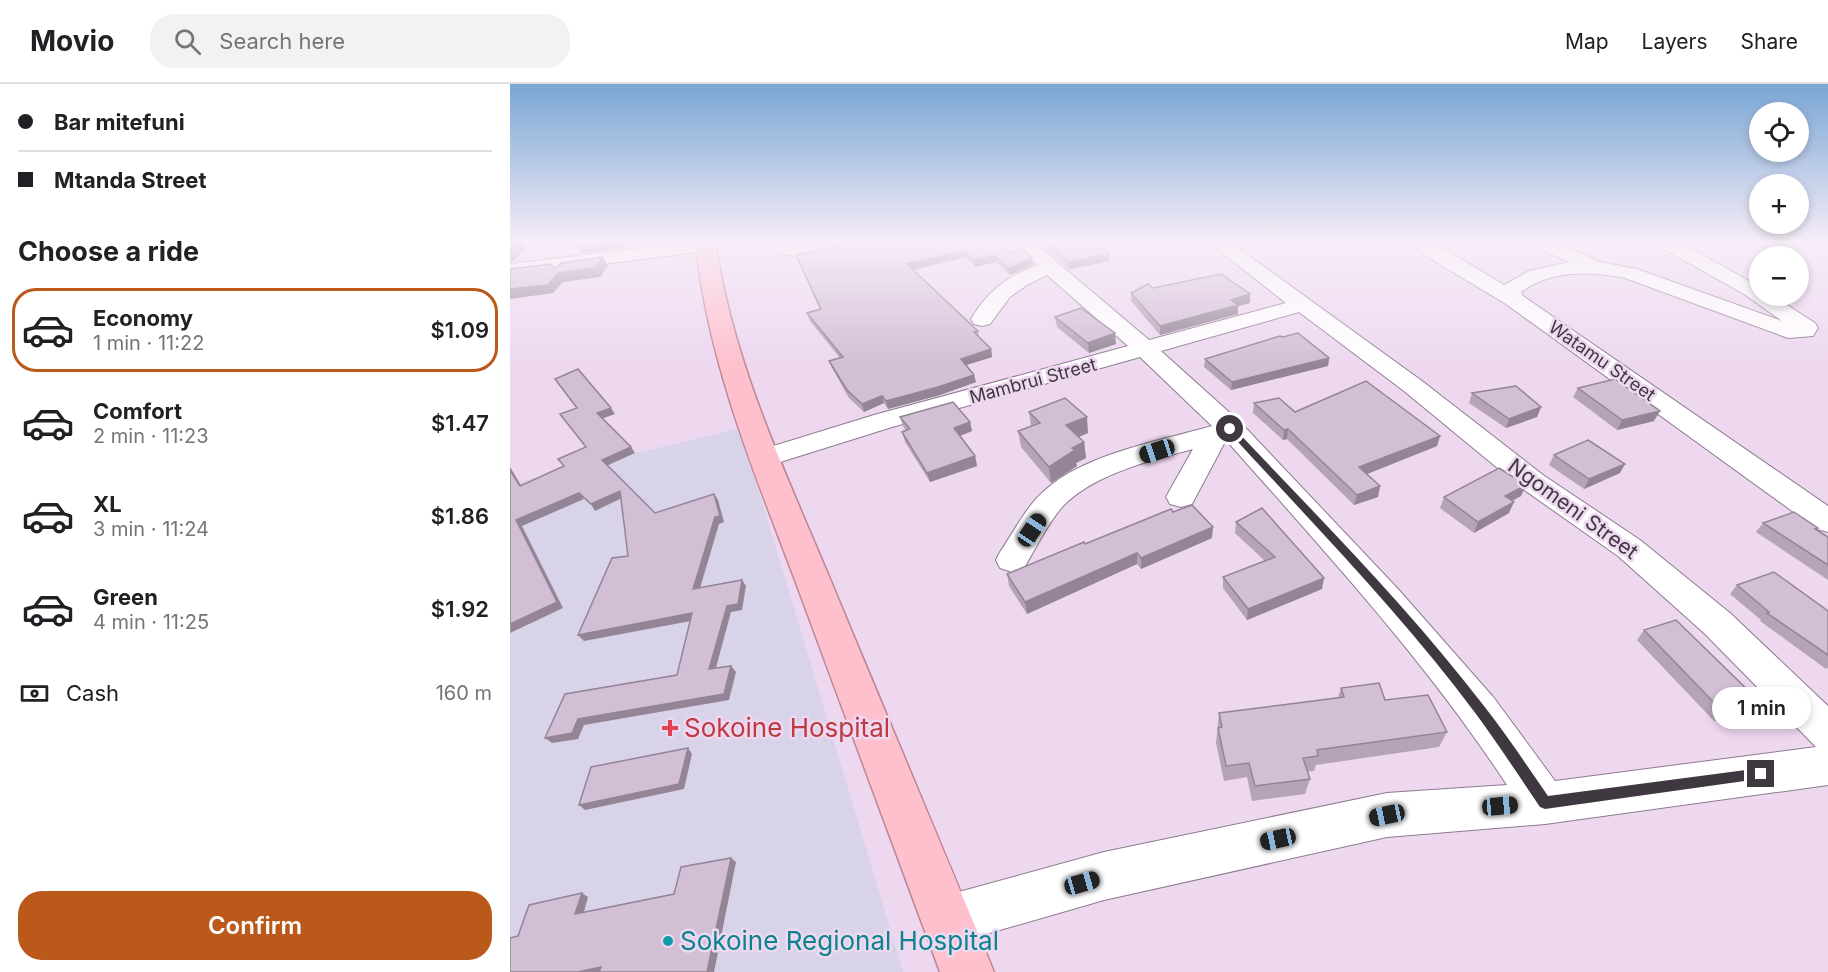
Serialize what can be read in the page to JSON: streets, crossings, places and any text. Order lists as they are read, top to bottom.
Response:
{
  "streets": {
    "street": ["Watamu Street", "Mambrui Street", "Ngomeni Street"]
  },
  "crossings": [
    ["Mambrui Street", "Ngomeni Street"]
  ],
  "places": {
    "health": ["Sokoine Hospital"],
    "other": ["Sokoine Regional Hospital"]
  },
  "page": {
    "header": "Movio",
    "search": "Search here",
    "nav": ["Map", "Layers", "Share"],
    "banner": ["Bar mitefuni", "Mtanda Street"],
    "map_buttons": ["+", "−"],
    "heading": "Choose a ride",
    "list": [
      {
        "name": "Economy",
        "note": "1 min · 11:22",
        "value": "$1.09"
      },
      {
        "name": "Comfort",
        "note": "2 min · 11:23",
        "value": "$1.47"
      },
      {
        "name": "XL",
        "note": "3 min · 11:24",
        "value": "$1.86"
      },
      {
        "name": "Green",
        "note": "4 min · 11:25",
        "value": "$1.92"
      }
    ],
    "pay": ["Cash", "160 m"],
    "bubble": "1 min",
    "buttons": "Confirm"
  }
}
